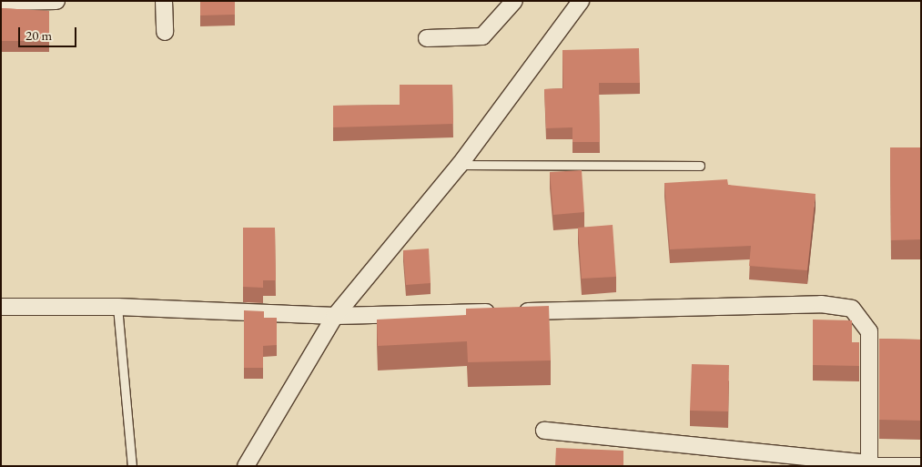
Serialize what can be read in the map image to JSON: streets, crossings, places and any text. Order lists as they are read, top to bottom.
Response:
{
  "scale_bar": "20 m"
}
